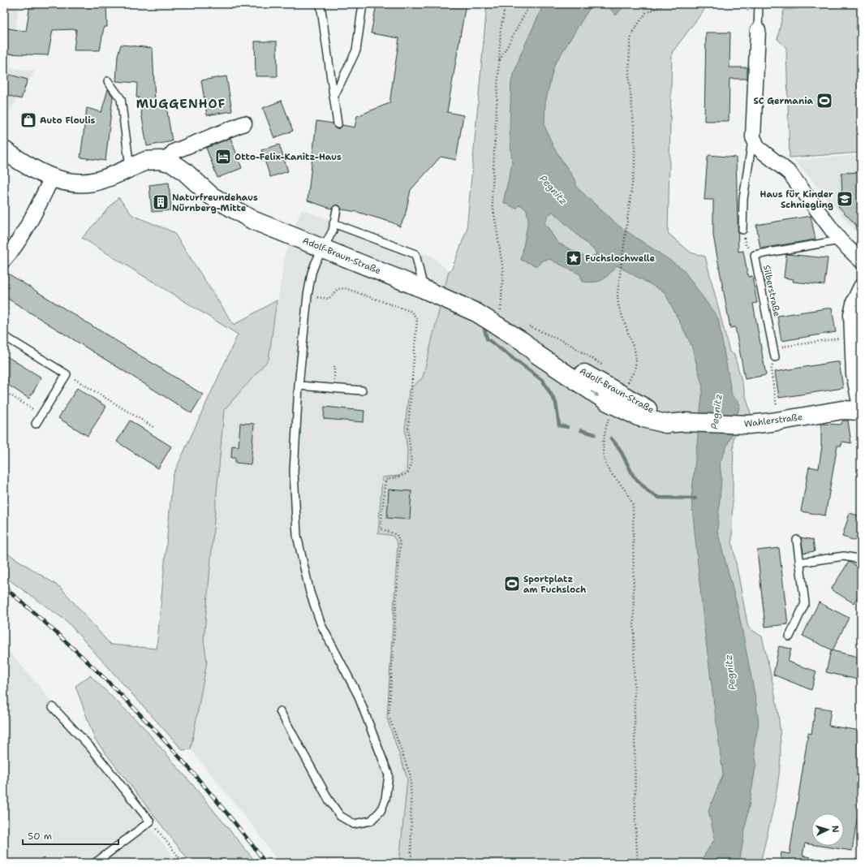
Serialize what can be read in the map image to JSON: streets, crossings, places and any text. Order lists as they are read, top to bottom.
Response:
{
  "streets": {
    "main road": ["Adolf-Braun-Straße", "Wahlerstraße"],
    "lane": ["Silberstraße"]
  },
  "crossings": [
    ["Adolf-Braun-Straße", "Wahlerstraße"]
  ],
  "districts": ["MUGGENHOF"],
  "water": ["Pegnitz"],
  "places": {
    "sports": ["SC Germania", "Sportplatz am Fuchsloch"],
    "shop": ["Auto Floulis"],
    "hotel": ["Otto-Felix-Kanitz-Haus"],
    "school or university": ["Haus für Kinder Schniegling"],
    "building": ["Naturfreundehaus Nürnberg-Mitte"],
    "place": ["Fuchslochwelle"]
  },
  "scale_bar": "50 m",
  "north": "right"
}
